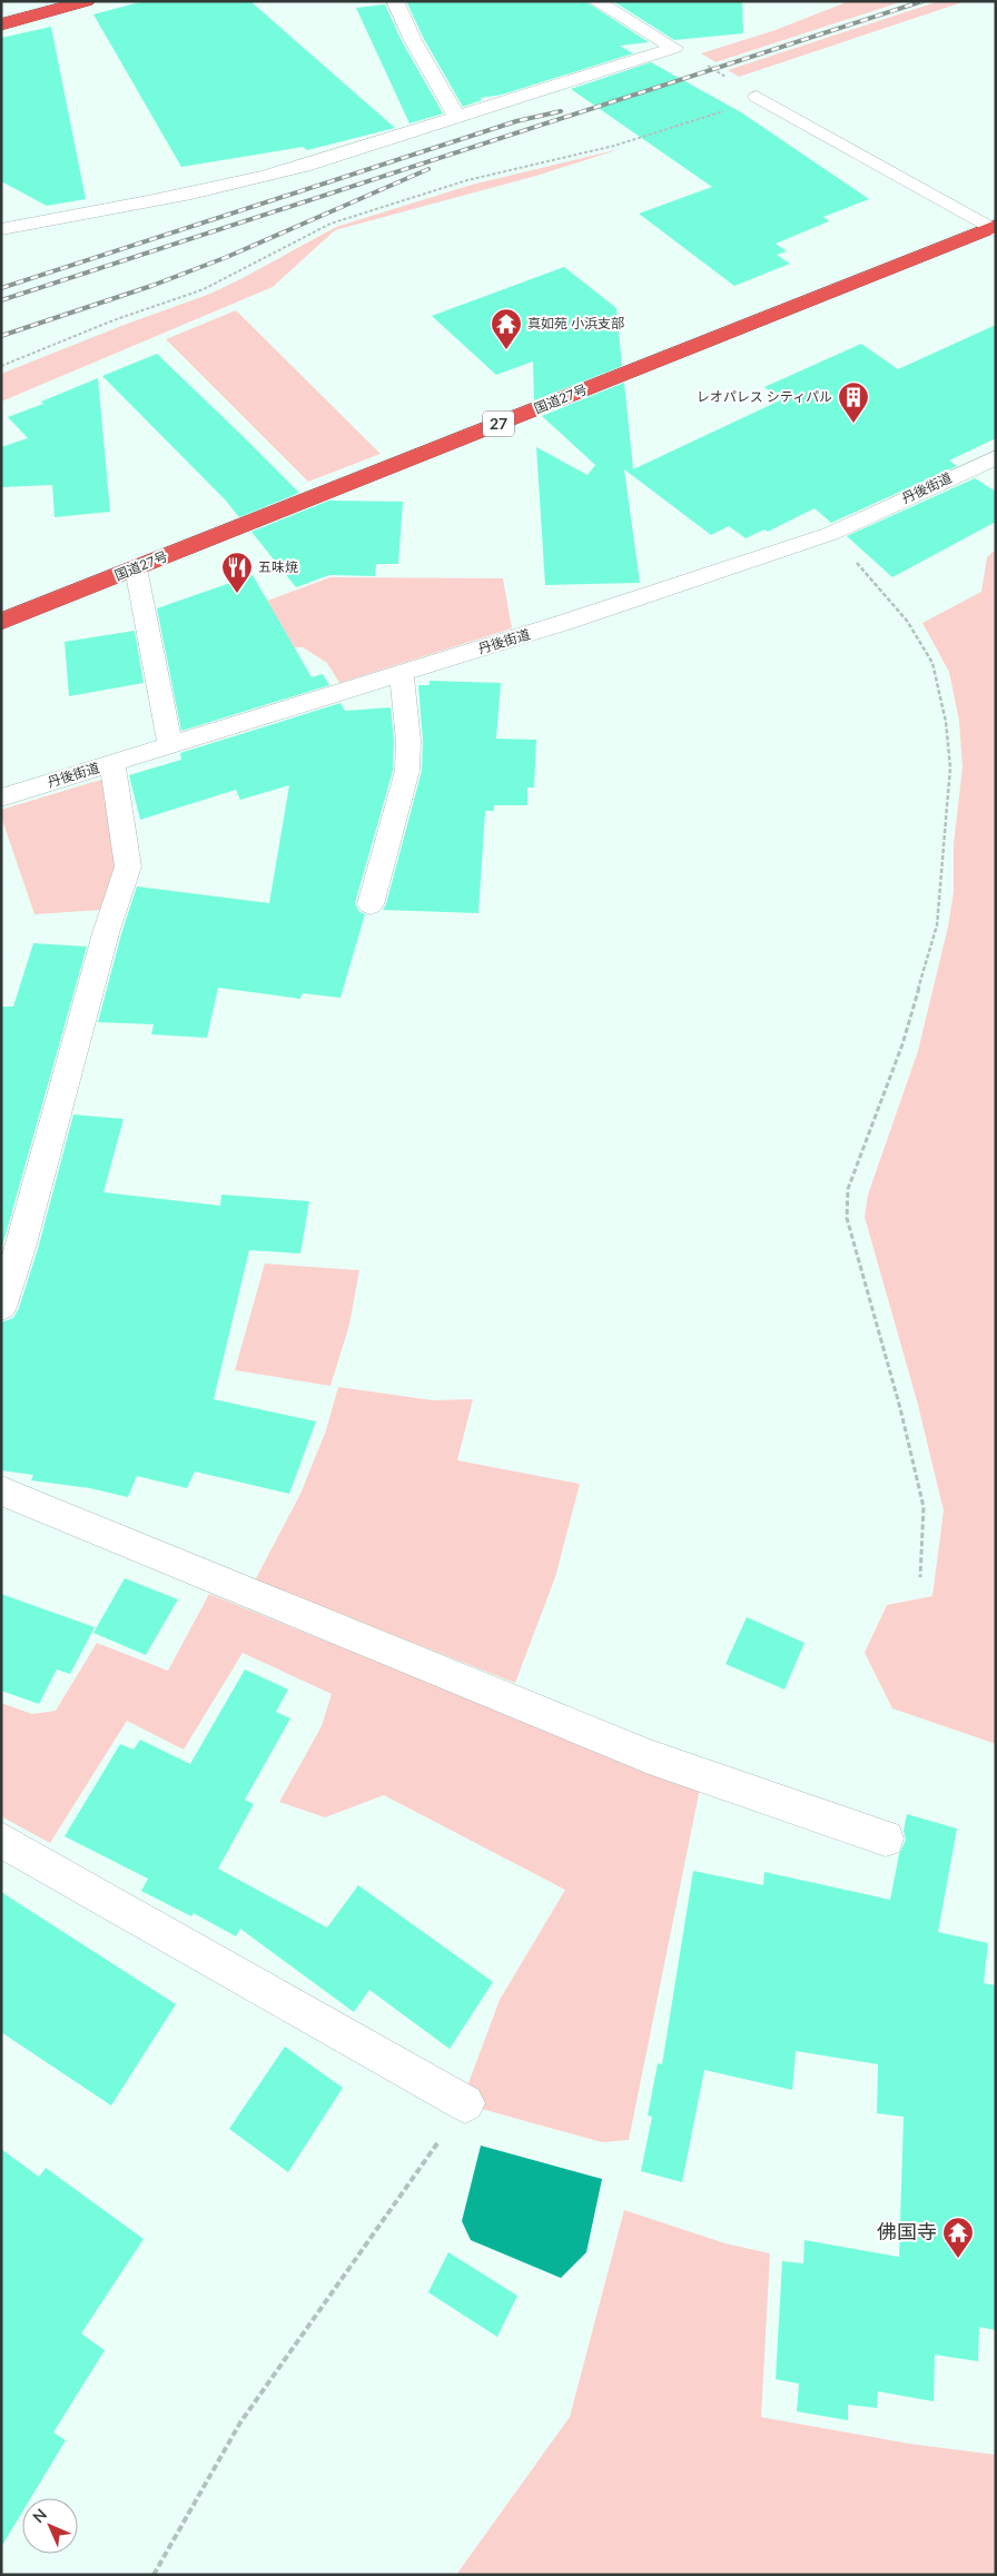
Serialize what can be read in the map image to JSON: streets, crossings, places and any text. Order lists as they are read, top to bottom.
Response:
{
  "streets": {
    "highway": ["国道27号", "27"],
    "street": ["丹後街道"]
  },
  "places": {
    "temple": ["真如苑 小浜支部", "佛国寺"],
    "building": ["レオパレス シティパル"],
    "restaurant": ["五味焼"]
  },
  "north": "top left"
}
